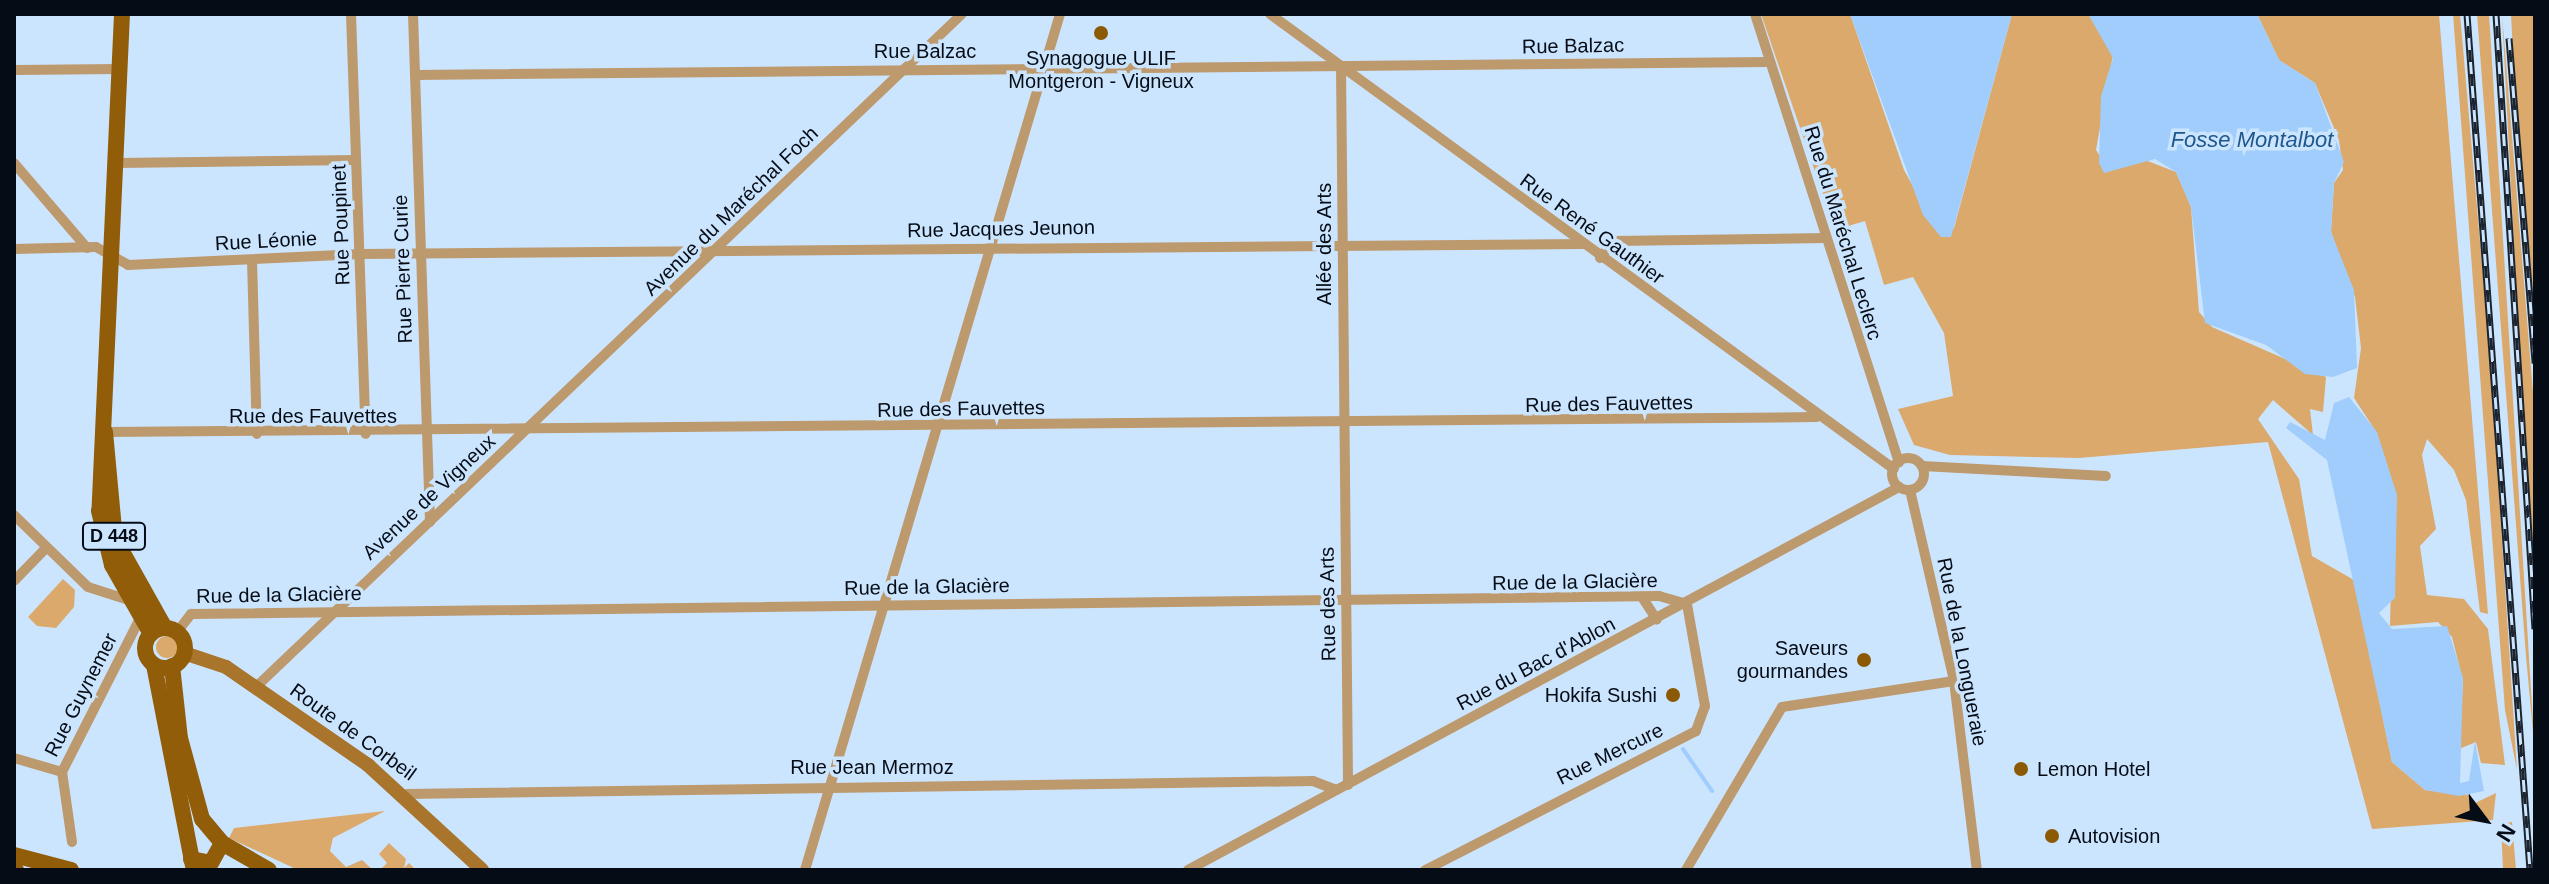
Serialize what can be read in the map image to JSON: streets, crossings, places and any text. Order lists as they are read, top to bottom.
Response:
{
  "streets": {
    "main road": ["D 448", "Route de Corbeil"],
    "street": [
      "Rue Balzac",
      "Avenue du Maréchal Foch",
      "Rue Poupinet",
      "Rue Jacques Jeunon",
      "Rue René Gauthier",
      "Rue du Maréchal Leclerc",
      "Rue Léonie",
      "Allée des Arts",
      "Rue Pierre Curie",
      "Rue des Fauvettes",
      "Avenue de Vigneux",
      "Rue de la Glacière",
      "Rue des Arts",
      "Rue de la Longueraie",
      "Rue du Bac d'Ablon",
      "Rue Guynemer",
      "Rue Mercure",
      "Rue Jean Mermoz"
    ]
  },
  "crossings": [
    ["Rue Balzac", "Avenue du Maréchal Foch"],
    ["Rue Balzac", "Rue René Gauthier"],
    ["Rue Balzac", "Rue du Maréchal Leclerc"],
    ["Rue Balzac", "Allée des Arts"],
    ["Rue Balzac", "Rue Pierre Curie"],
    ["Avenue du Maréchal Foch", "Rue Jacques Jeunon"],
    ["Avenue du Maréchal Foch", "Rue des Fauvettes"],
    ["Avenue du Maréchal Foch", "Avenue de Vigneux"],
    ["Rue Poupinet", "Rue Léonie"],
    ["Rue Poupinet", "Rue des Fauvettes"],
    ["Rue Jacques Jeunon", "Rue René Gauthier"],
    ["Rue Jacques Jeunon", "Rue Léonie"],
    ["Rue Jacques Jeunon", "Allée des Arts"],
    ["Rue Jacques Jeunon", "Rue Pierre Curie"],
    ["Rue René Gauthier", "Rue du Maréchal Leclerc"],
    ["Rue René Gauthier", "Allée des Arts"],
    ["Rue René Gauthier", "Rue des Fauvettes"],
    ["Rue du Maréchal Leclerc", "Rue de la Longueraie"],
    ["Rue du Maréchal Leclerc", "Rue du Bac d'Ablon"],
    ["Rue Léonie", "Rue Pierre Curie"],
    ["Rue Léonie", "D 448"],
    ["Allée des Arts", "Rue des Fauvettes"],
    ["Allée des Arts", "Rue des Arts"],
    ["Rue Pierre Curie", "Rue des Fauvettes"],
    ["Rue Pierre Curie", "Avenue de Vigneux"],
    ["Rue des Fauvettes", "Avenue de Vigneux"],
    ["Rue des Fauvettes", "D 448"],
    ["Rue des Fauvettes", "Rue des Arts"],
    ["Avenue de Vigneux", "Rue de la Glacière"],
    ["Avenue de Vigneux", "Route de Corbeil"],
    ["D 448", "Rue de la Glacière"],
    ["D 448", "Rue Guynemer"],
    ["Rue de la Glacière", "Rue des Arts"],
    ["Rue de la Glacière", "Rue du Bac d'Ablon"],
    ["Rue de la Glacière", "Rue Mercure"],
    ["Rue des Arts", "Rue du Bac d'Ablon"],
    ["Rue de la Longueraie", "Rue du Bac d'Ablon"],
    ["Rue du Bac d'Ablon", "Rue Mercure"],
    ["Rue du Bac d'Ablon", "Rue Jean Mermoz"],
    ["Route de Corbeil", "Rue Jean Mermoz"]
  ],
  "water": ["Fosse Montalbot"],
  "places": [
    "Synagogue ULIF Montgeron - Vigneux",
    "Saveurs gourmandes",
    "Hokifa Sushi",
    "Lemon Hotel",
    "Autovision"
  ],
  "north": "bottom right"
}
